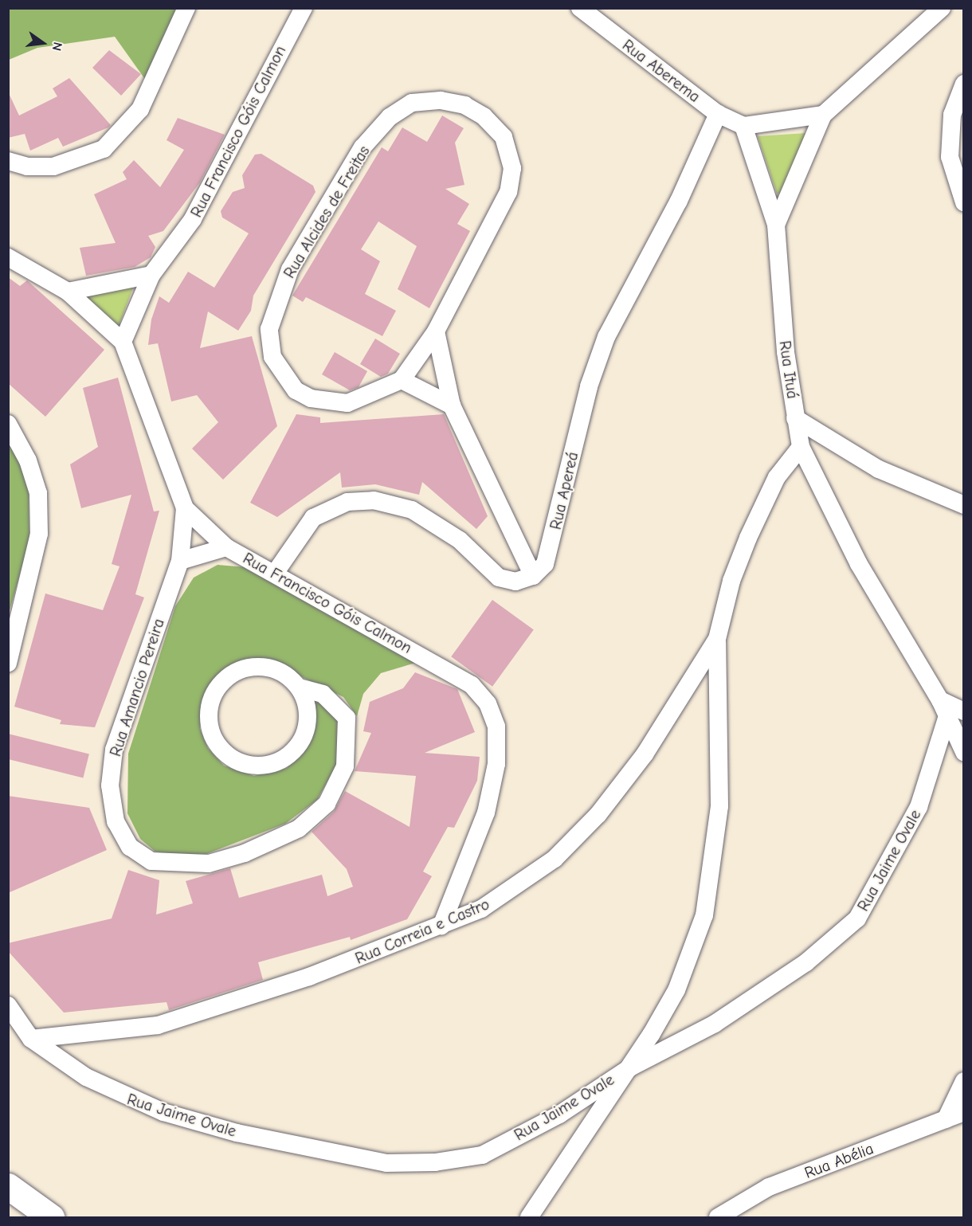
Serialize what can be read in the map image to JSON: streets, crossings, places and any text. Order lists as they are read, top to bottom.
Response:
{
  "streets": {
    "street": [
      "Rua Aberema",
      "Rua Francisco Góis Calmon",
      "Rua Alcides de Freitas",
      "Rua Ituá",
      "Rua Apereá",
      "Rua Amancio Pereira",
      "Rua Jaime Ovale",
      "Rua Correia e Castro",
      "Rua Abélia"
    ]
  },
  "crossings": [
    ["Rua Aberema", "Rua Apereá"],
    ["Rua Francisco Góis Calmon", "Rua Amancio Pereira"],
    ["Rua Francisco Góis Calmon", "Rua Correia e Castro"],
    ["Rua Ituá", "Rua Jaime Ovale"],
    ["Rua Ituá", "Rua Correia e Castro"],
    ["Rua Jaime Ovale", "Rua Correia e Castro"]
  ],
  "north": "right"
}
